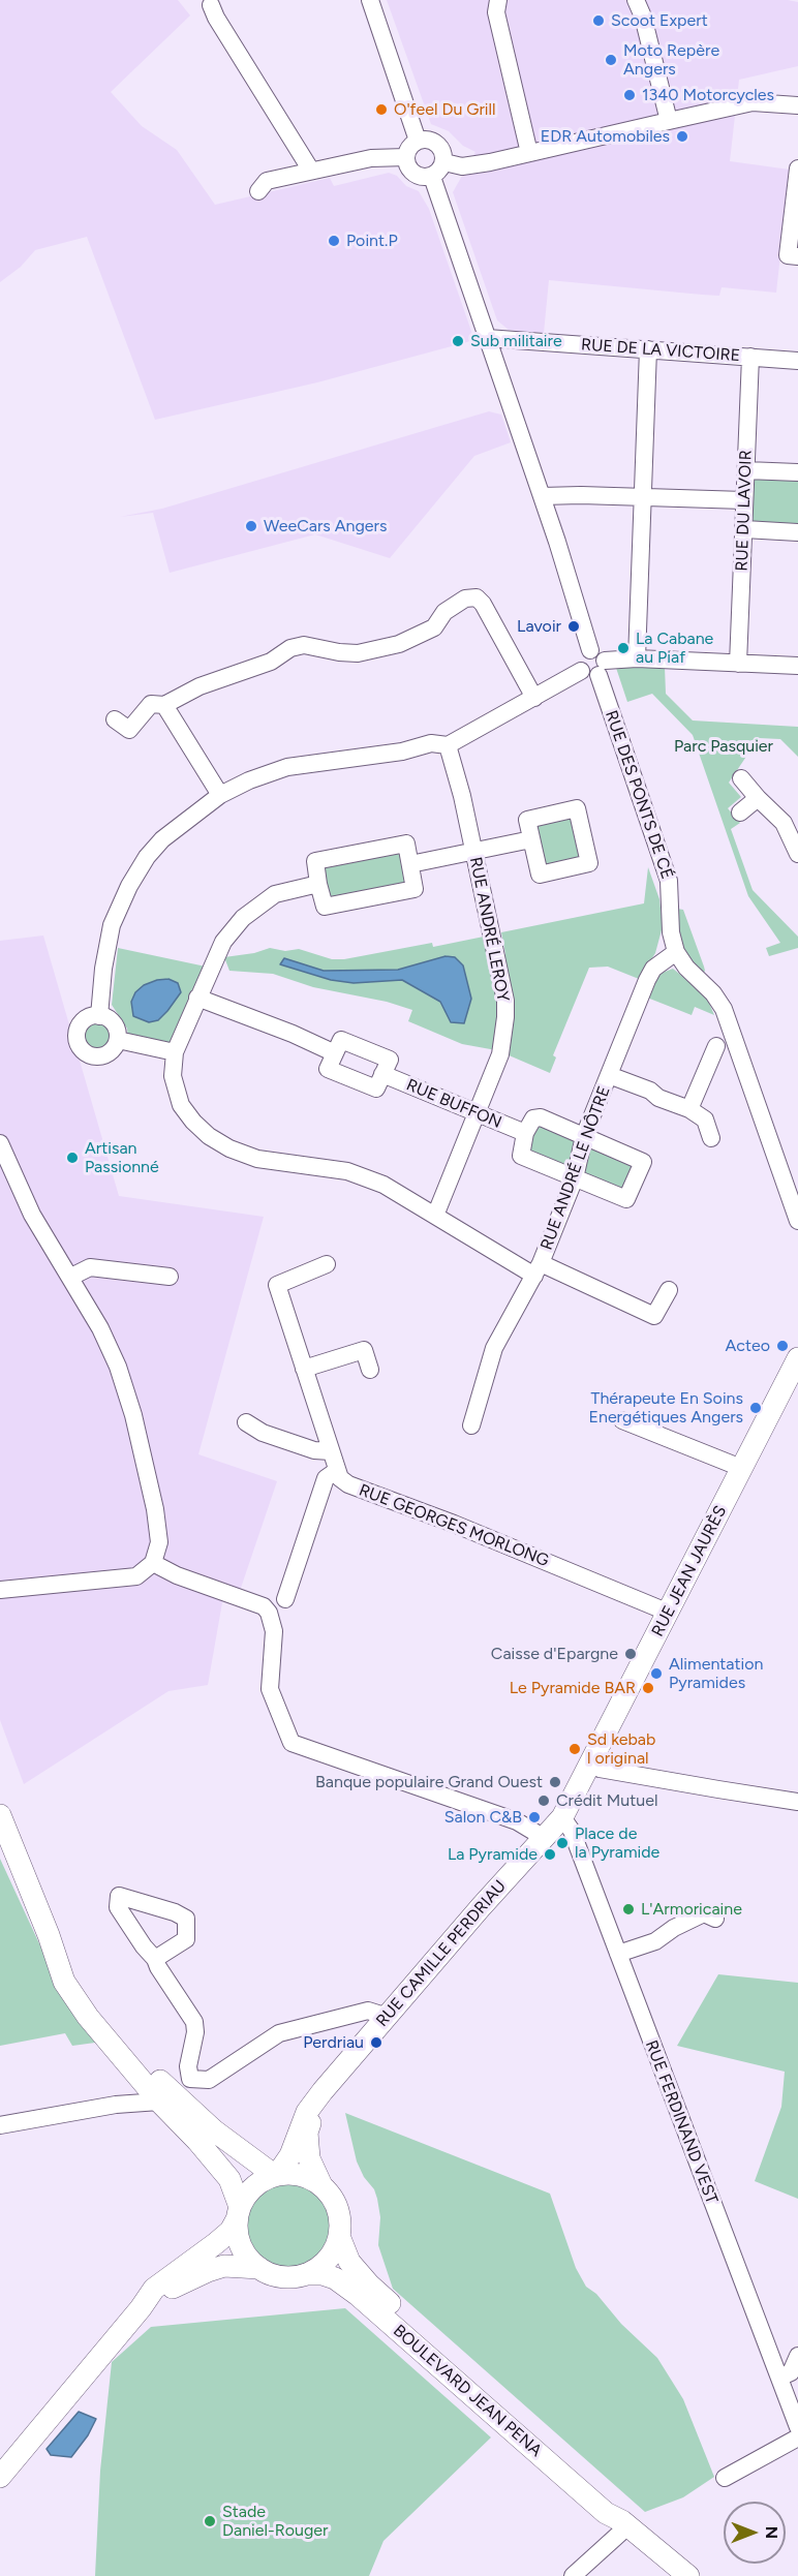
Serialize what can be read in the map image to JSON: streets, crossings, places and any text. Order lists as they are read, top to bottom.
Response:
{
  "streets": {
    "main road": ["RUE JEAN JAURÈS", "RUE CAMILLE PERDRIAU", "BOULEVARD JEAN PENA"],
    "street": [
      "RUE DE LA VICTOIRE",
      "RUE DU LAVOIR",
      "RUE DES PONTS DE CÉ",
      "RUE ANDRÉ LEROY",
      "RUE BUFFON",
      "RUE ANDRÉ LE NÔTRE",
      "RUE GEORGES MORLONG",
      "RUE FERDINAND VEST"
    ]
  },
  "crossings": [
    ["RUE DE LA VICTOIRE", "RUE DU LAVOIR"],
    ["RUE DES PONTS DE CÉ", "RUE ANDRÉ LE NÔTRE"],
    ["RUE ANDRÉ LEROY", "RUE BUFFON"],
    ["RUE GEORGES MORLONG", "RUE JEAN JAURÈS"],
    ["RUE JEAN JAURÈS", "RUE CAMILLE PERDRIAU"],
    ["RUE JEAN JAURÈS", "RUE FERDINAND VEST"],
    ["RUE CAMILLE PERDRIAU", "RUE FERDINAND VEST"],
    ["RUE CAMILLE PERDRIAU", "BOULEVARD JEAN PENA"]
  ],
  "parks": ["Parc Pasquier"],
  "places": [
    "Scoot Expert",
    "Moto Repère Angers",
    "1340 Motorcycles",
    "O'feel Du Grill",
    "EDR Automobiles",
    "Point.P",
    "Sub militaire",
    "WeeCars Angers",
    "Lavoir",
    "La Cabane au Piaf",
    "Artisan Passionné",
    "Acteo",
    "Thérapeute En Soins Energétiques Angers",
    "Caisse d'Epargne",
    "Alimentation Pyramides",
    "Le Pyramide BAR",
    "Sd kebab l original",
    "Banque populaire Grand Ouest",
    "Crédit Mutuel",
    "Salon C&B",
    "Place de la Pyramide",
    "La Pyramide",
    "L'Armoricaine",
    "Perdriau",
    "Stade Daniel-Rouger"
  ],
  "north": "right"
}
